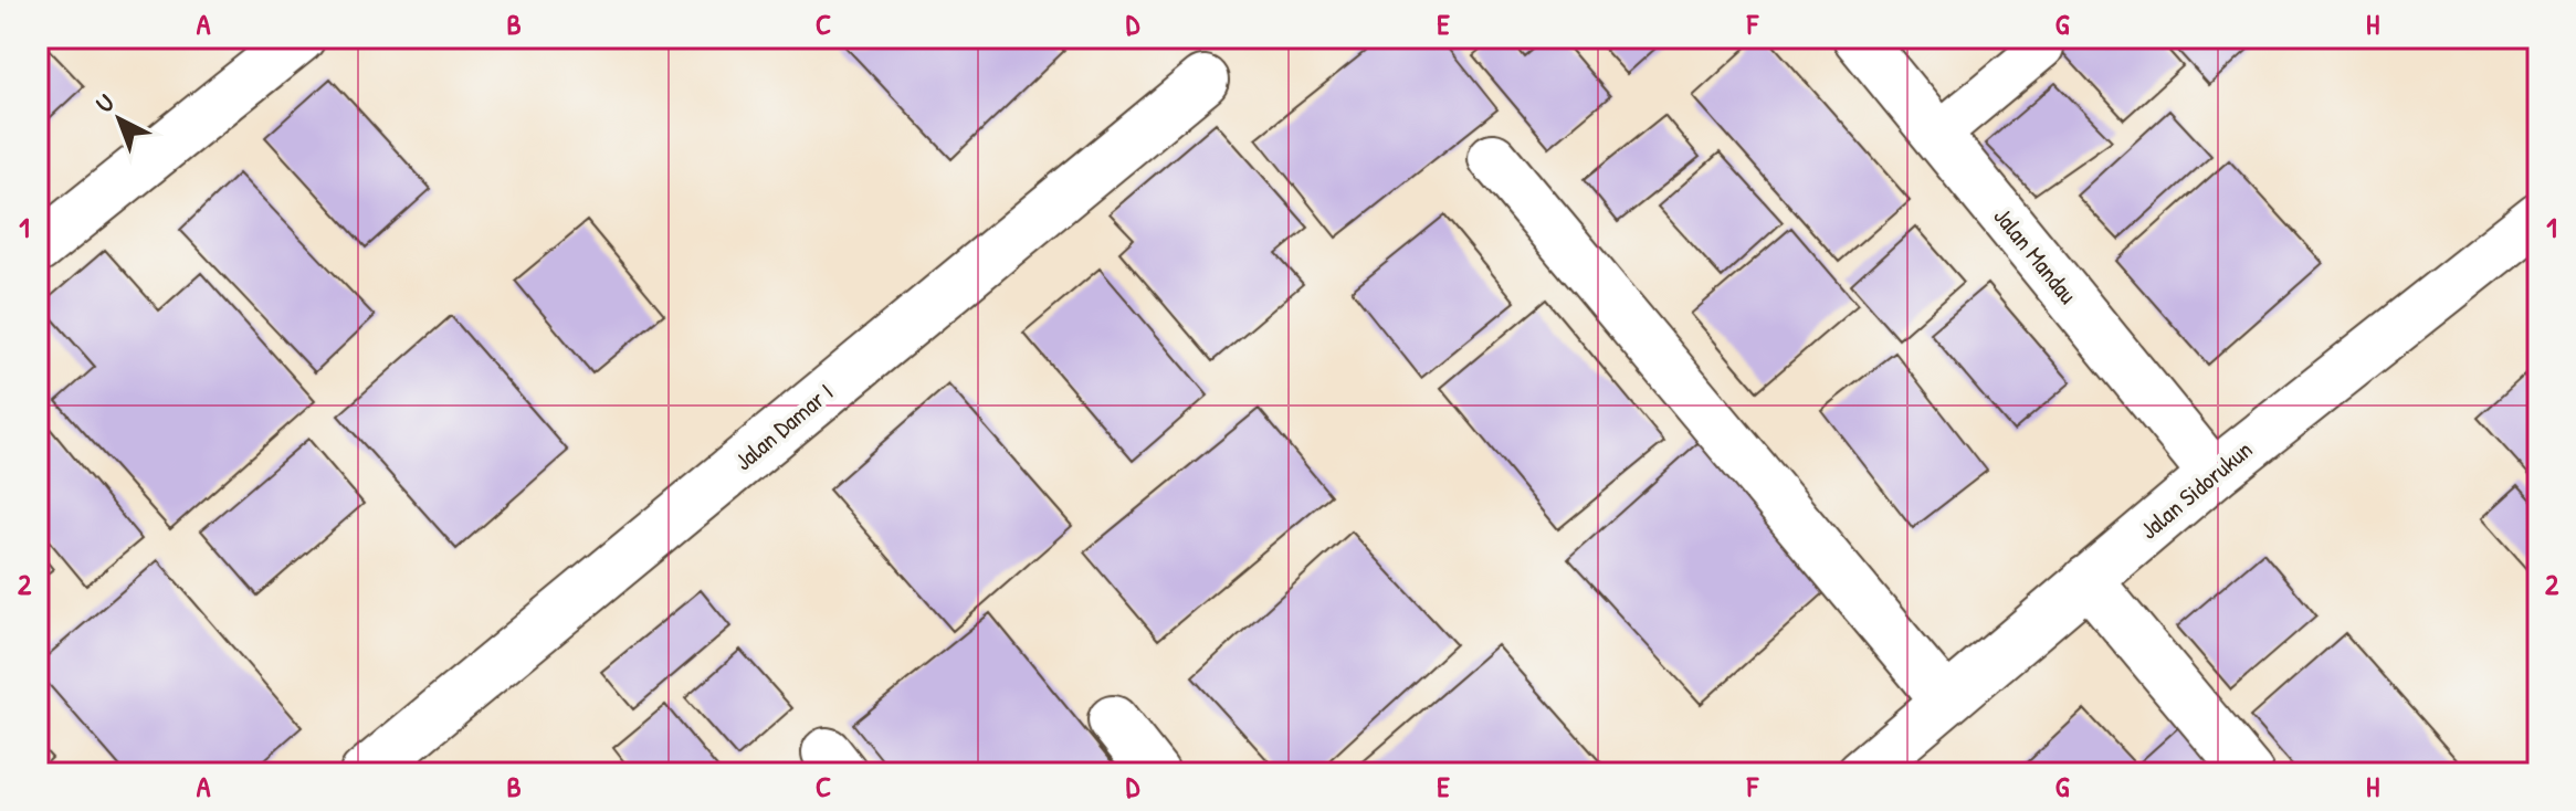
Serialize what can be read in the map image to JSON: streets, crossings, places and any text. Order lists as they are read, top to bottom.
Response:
{
  "streets": {
    "street": ["Jalan Mandau", "Jalan Damar I", "Jalan Sidorukun"]
  },
  "crossings": [
    ["Jalan Mandau", "Jalan Sidorukun"]
  ],
  "north": "top left",
  "grid": {
    "columns": [
      "A",
      "B",
      "C",
      "D",
      "E",
      "F",
      "G",
      "H"
    ],
    "rows": ["1", "2"]
  }
}
